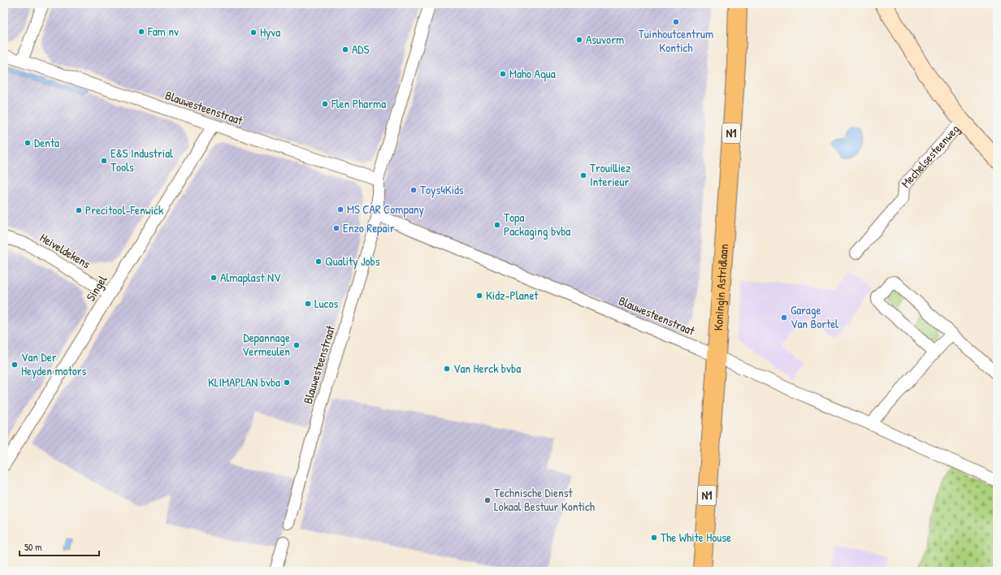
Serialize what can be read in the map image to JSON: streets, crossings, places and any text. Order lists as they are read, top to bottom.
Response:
{
  "streets": {
    "main road": ["N1", "Koningin Astridlaan"],
    "street": [
      "Blauwesteenstraat",
      "Mechelsesteenweg",
      "Heiveldekens",
      "Singel"
    ]
  },
  "crossings": [
    ["Blauwesteenstraat", "Koningin Astridlaan"],
    ["Blauwesteenstraat", "Singel"],
    ["Heiveldekens", "Singel"]
  ],
  "places": [
    "Tuinhoutcentrum Kontich",
    "Fam nv",
    "Hyva",
    "Asuvorm",
    "ADS",
    "Maho Aqua",
    "Flen Pharma",
    "Denta",
    "E&S Industrial Tools",
    "Trouilliez Interieur",
    "Toys4Kids",
    "MS CAR Company",
    "Precitool-Fenwick",
    "Topa Packaging bvba",
    "Enzo Repair",
    "Quality Jobs",
    "Almaplast NV",
    "Kidz-Planet",
    "Lucos",
    "Garage Van Bortel",
    "Depannage Vermeulen",
    "Van Der Heyden motors",
    "Van Herck bvba",
    "KLIMAPLAN bvba",
    "Technische Dienst Lokaal Bestuur Kontich",
    "The White House"
  ],
  "scale_bar": "50 m"
}
